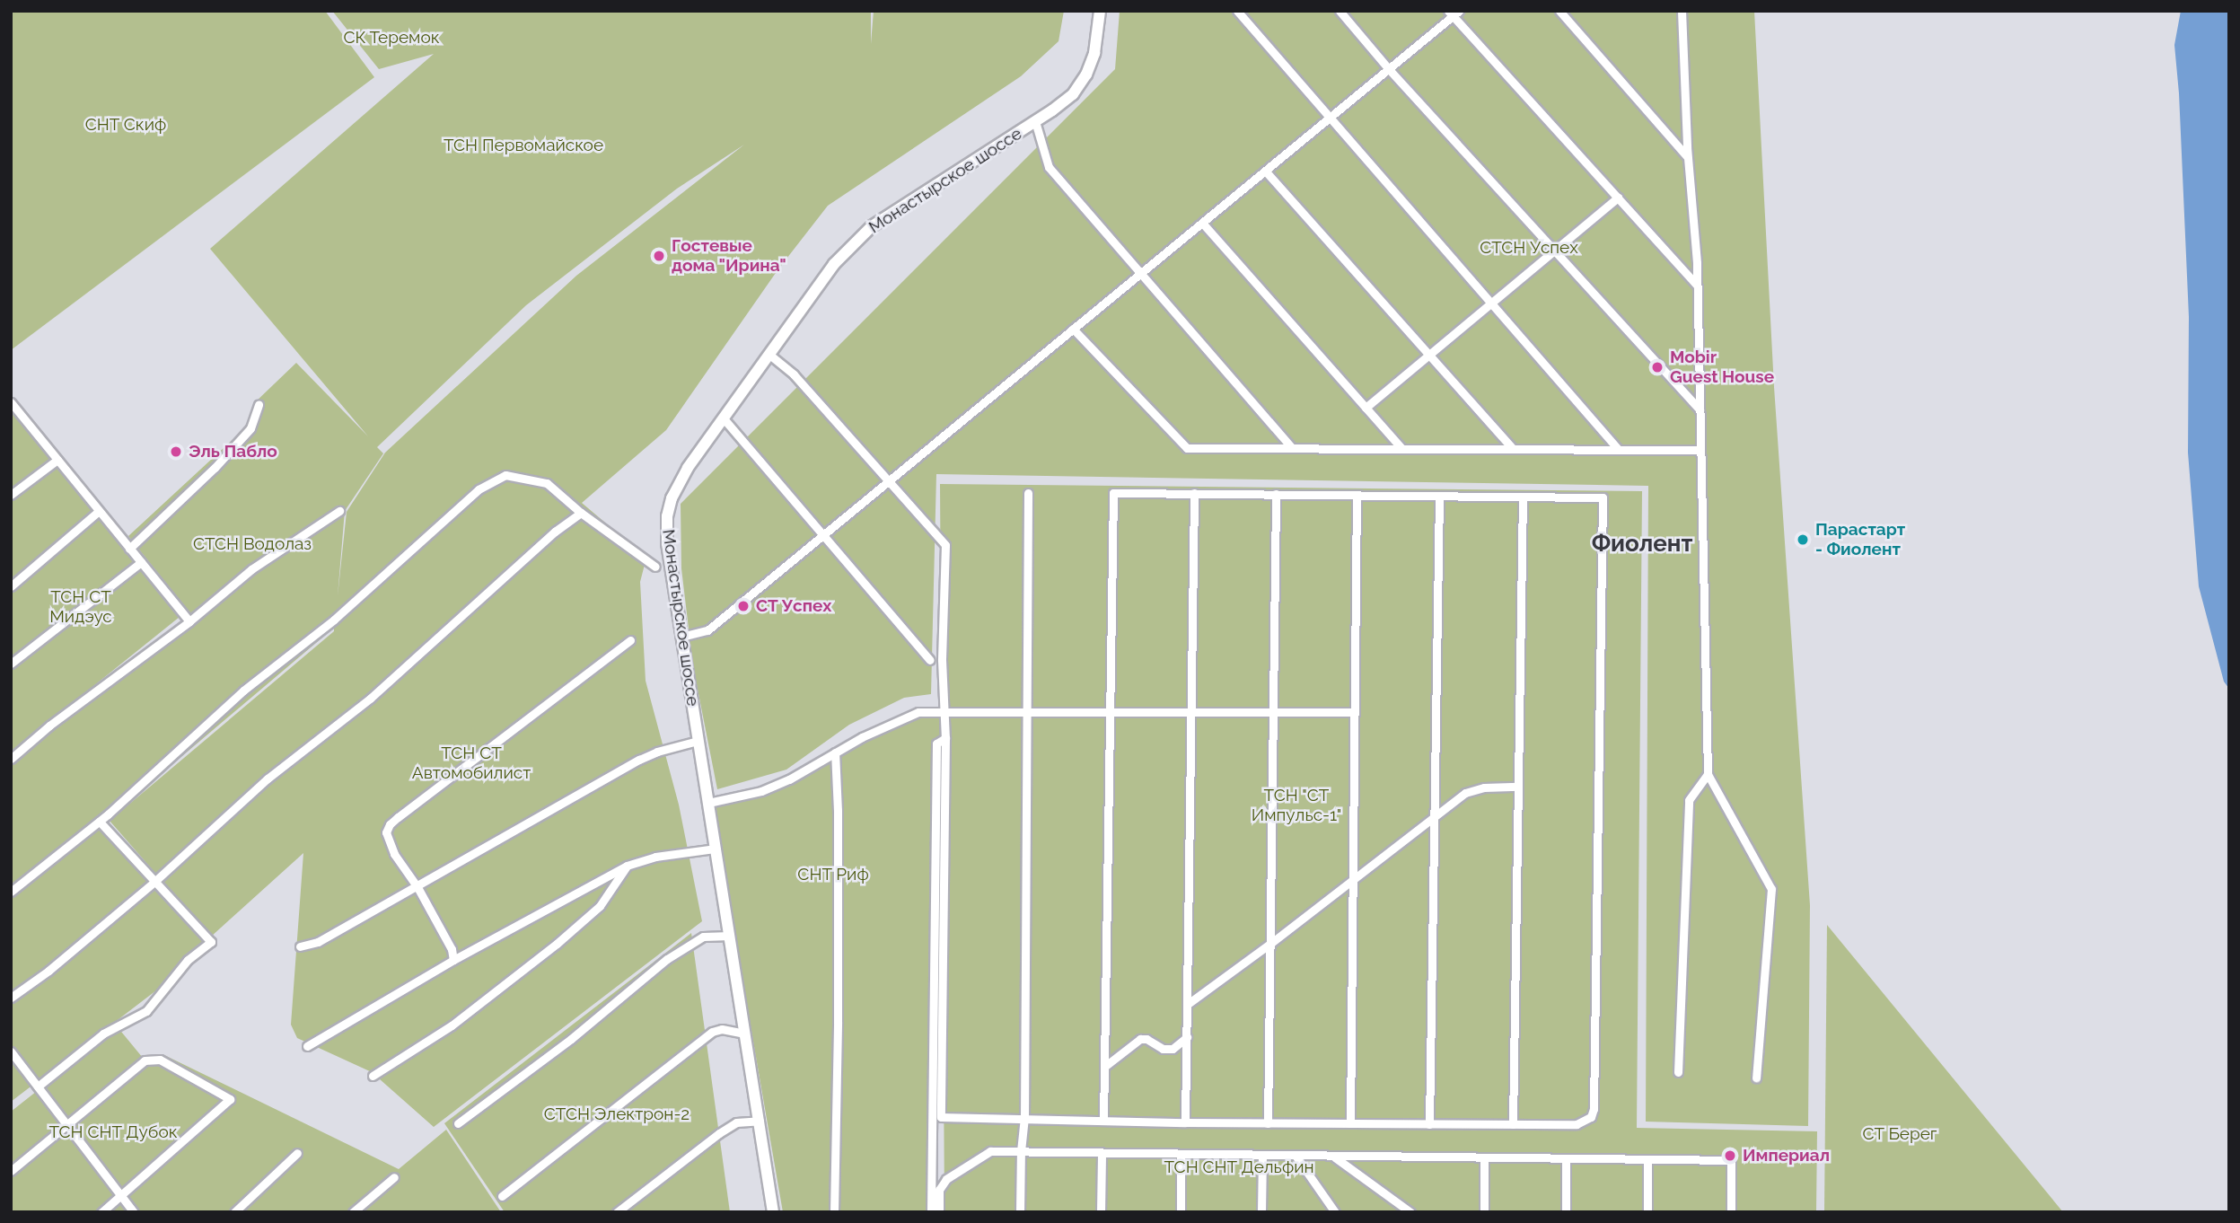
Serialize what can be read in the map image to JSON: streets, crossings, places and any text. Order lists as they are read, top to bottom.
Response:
{
  "streets": {
    "main road": ["Монастырское шоссе"]
  },
  "districts": ["Фиолент"],
  "parks": [
    "СК Теремок",
    "СНТ Скиф",
    "ТСН Первомайское",
    "СТСН Успех",
    "СТСН Водолаз",
    "ТСН СТ Мидэус",
    "ТСН СТ Автомобилист",
    "ТСН \"СТ Импульс-1\"",
    "СНТ Риф",
    "СТСН Электрон-2",
    "ТСН СНТ Дубок",
    "СТ Берег",
    "ТСН СНТ Дельфин"
  ],
  "places": [
    "Гостевые дома \"Ирина\"",
    "Mobir Guest House",
    "Эль Пабло",
    "Парастарт - Фиолент",
    "СТ Успех",
    "Империал"
  ]
}
